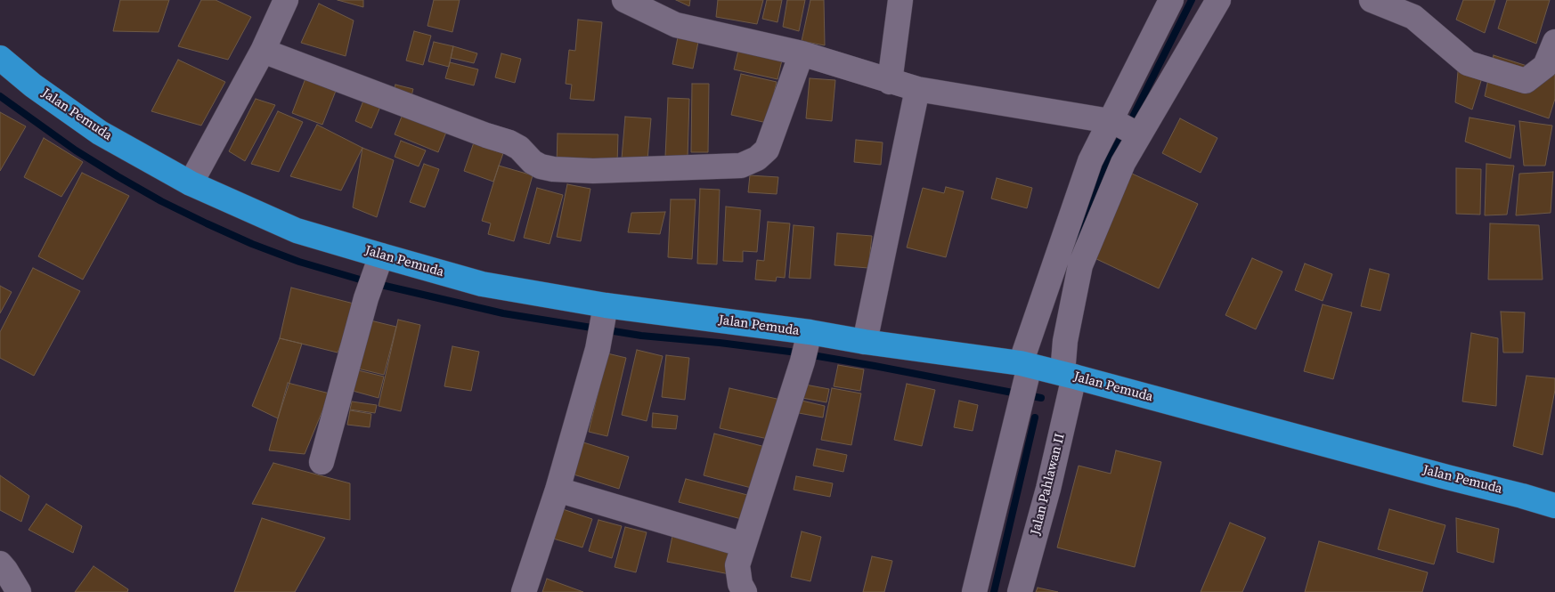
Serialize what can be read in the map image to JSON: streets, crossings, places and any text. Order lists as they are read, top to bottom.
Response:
{
  "streets": {
    "highway": ["Jalan Pemuda"],
    "street": ["Jalan Pahlawan II"]
  },
  "crossings": [
    ["Jalan Pemuda", "Jalan Pahlawan II"]
  ]
}
